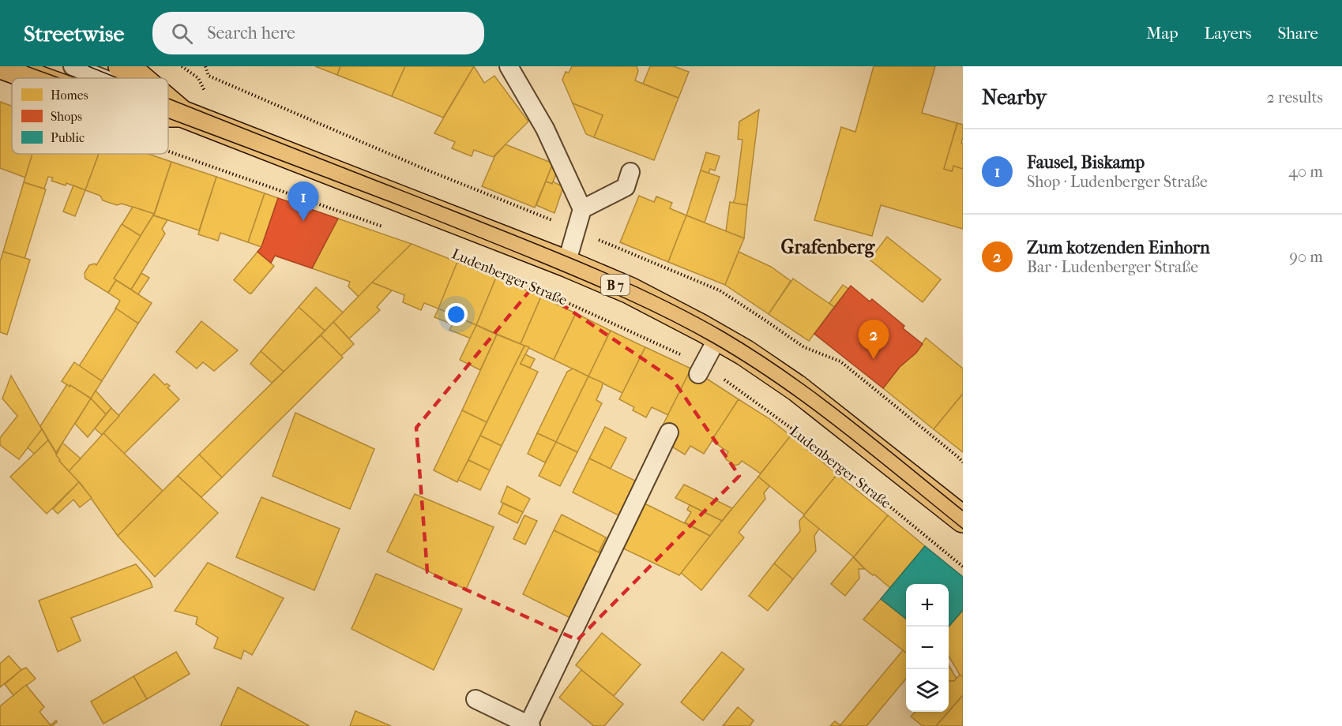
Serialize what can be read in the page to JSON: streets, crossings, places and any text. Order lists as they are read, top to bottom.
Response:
{
  "streets": {
    "main road": ["B 7"],
    "path": ["Ludenberger Straße"]
  },
  "districts": ["Grafenberg"],
  "legend": ["Homes", "Shops", "Public"],
  "page": {
    "header": "Streetwise",
    "search": "Search here",
    "nav": ["Map", "Layers", "Share"],
    "heading": ["Nearby", "2 results"],
    "list": [
      {
        "mark": "1",
        "name": "Fausel, Biskamp",
        "note": "Shop · Ludenberger Straße",
        "value": "40 m"
      },
      {
        "mark": "2",
        "name": "Zum kotzenden Einhorn",
        "note": "Bar · Ludenberger Straße",
        "value": "90 m"
      }
    ],
    "pins": ["1", "2"],
    "map_buttons": ["+", "−"]
  }
}
